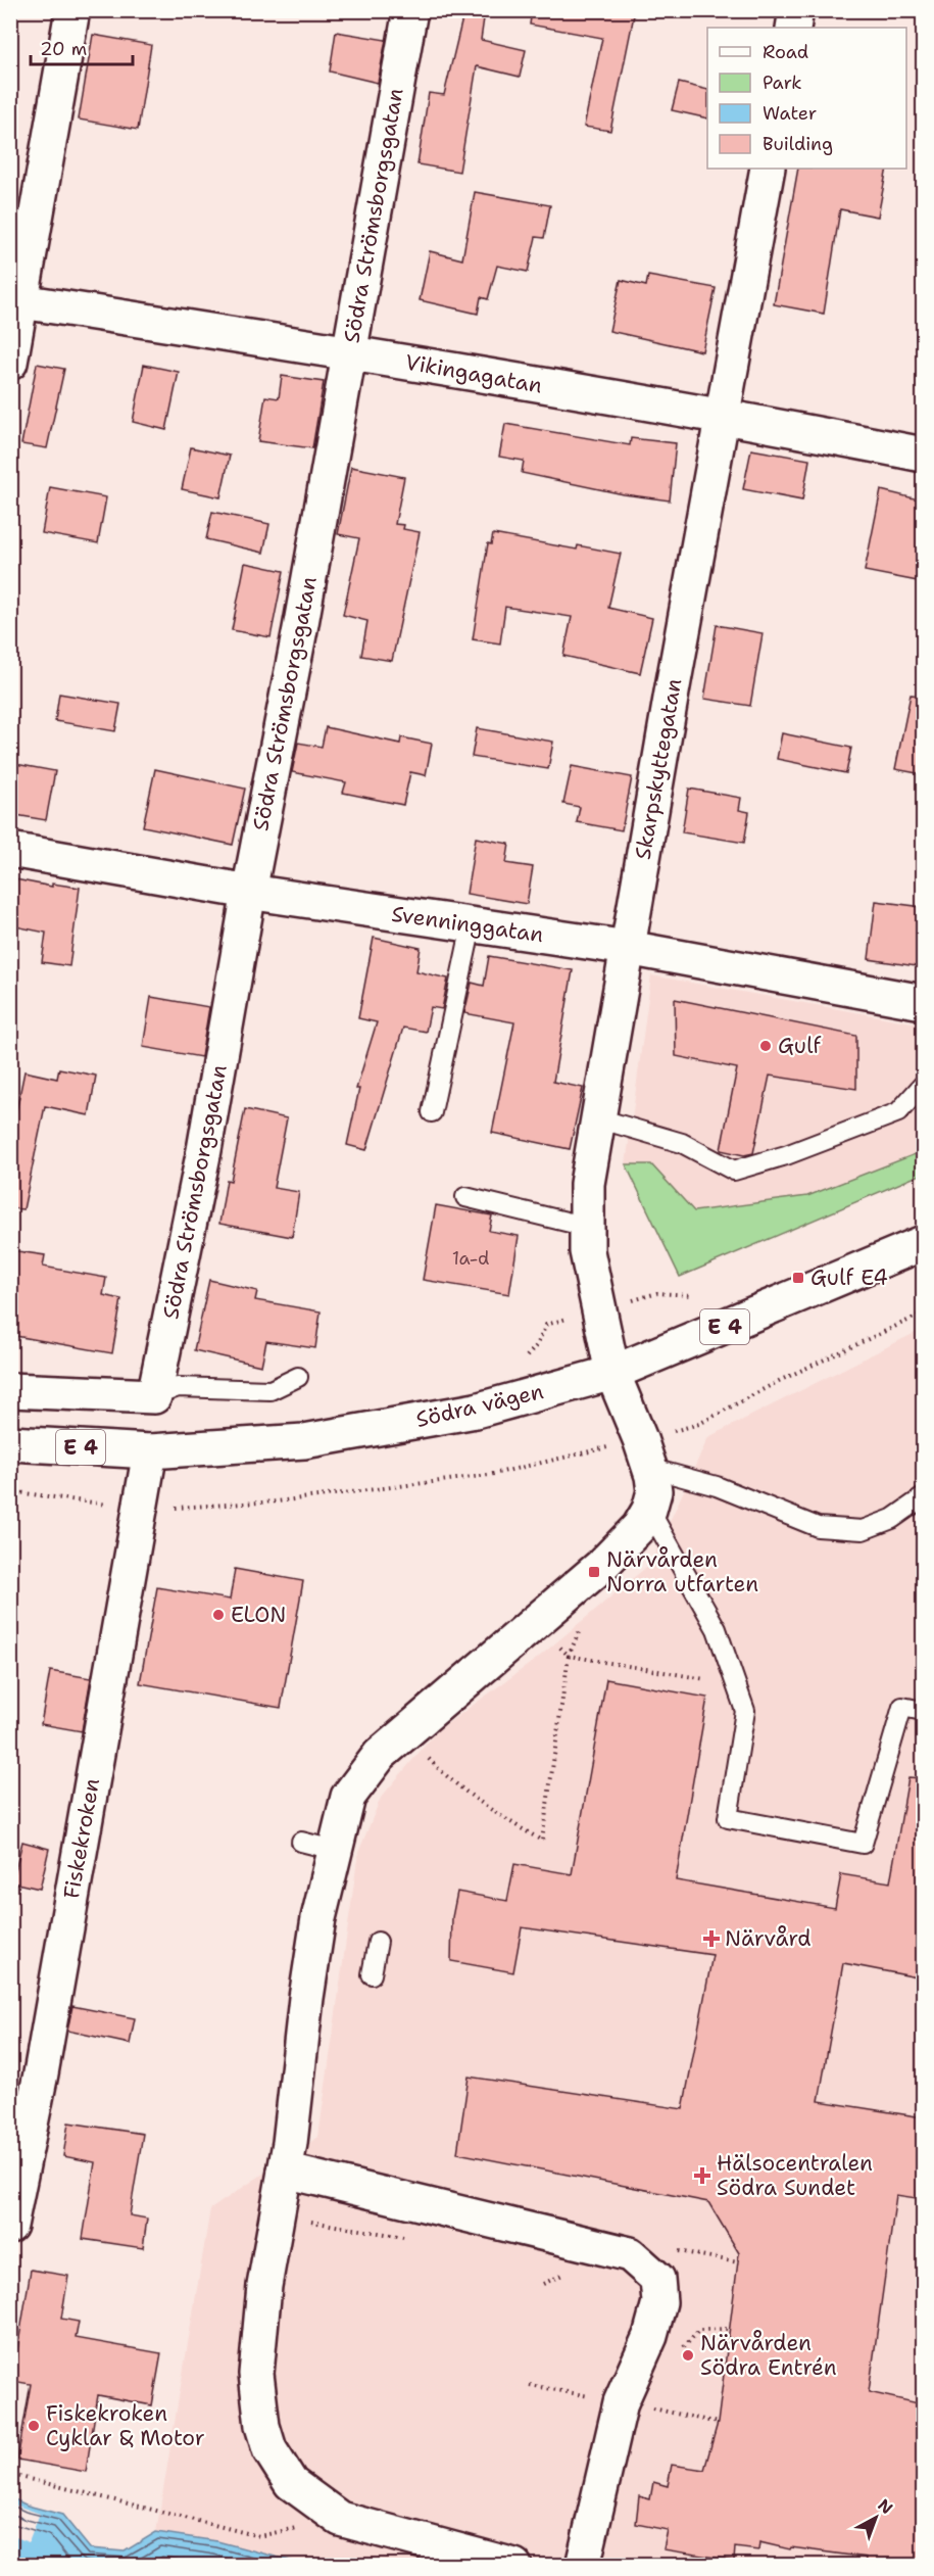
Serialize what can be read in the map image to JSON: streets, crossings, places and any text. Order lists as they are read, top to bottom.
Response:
{
  "streets": {
    "main road": [
      "Södra Strömsborgsgatan",
      "Vikingagatan",
      "Skarpskyttegatan",
      "Svenninggatan",
      "E 4",
      "Södra vägen",
      "Fiskekroken"
    ]
  },
  "crossings": [
    ["Södra Strömsborgsgatan", "Vikingagatan"],
    ["Södra Strömsborgsgatan", "Svenninggatan"],
    ["Vikingagatan", "Skarpskyttegatan"],
    ["Skarpskyttegatan", "Svenninggatan"],
    ["Skarpskyttegatan", "Södra vägen"],
    ["Södra vägen", "Fiskekroken"]
  ],
  "places": {
    "other": [
      "Gulf",
      "ELON",
      "Närvården Södra Entrén",
      "Fiskekroken Cyklar & Motor"
    ],
    "transit": ["Gulf E4", "Närvården Norra utfarten"],
    "health": ["Närvård", "Hälsocentralen Södra Sundet"]
  },
  "house_numbers": ["1a-d"],
  "legend": [
    "Road",
    "Park",
    "Water",
    "Building"
  ],
  "scale_bar": "20 m",
  "north": "top right"
}
